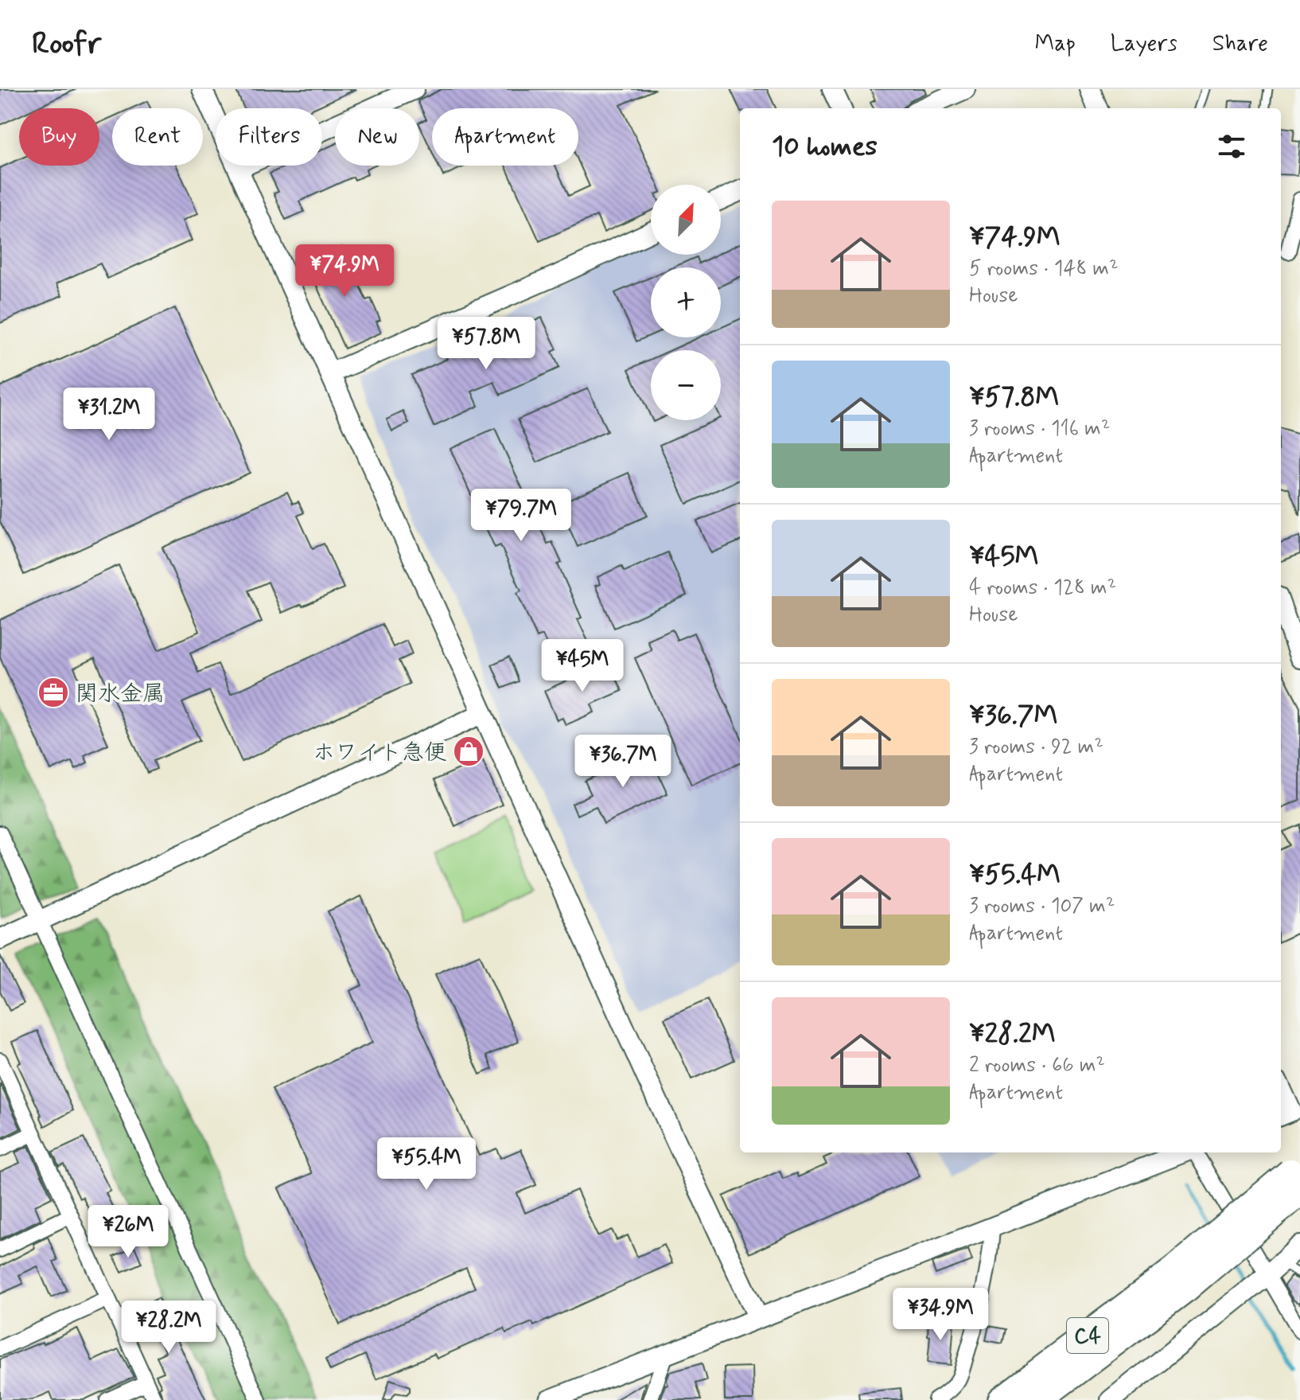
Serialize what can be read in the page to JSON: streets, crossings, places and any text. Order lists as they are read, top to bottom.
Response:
{
  "streets": {
    "highway": ["C4"]
  },
  "places": {
    "office": ["関水金属"],
    "shop": ["ホワイト急便"]
  },
  "north": "top right",
  "page": {
    "header": "Roofr",
    "nav": ["Map", "Layers", "Share"],
    "chip": [
      "Buy",
      "Rent",
      "Filters",
      "New",
      "Apartment"
    ],
    "heading": "10 homes",
    "map_buttons": ["+", "−"],
    "list": [
      {
        "name": "¥74.9M",
        "note": "5 rooms · 148 m² · House"
      },
      {
        "name": "¥57.8M",
        "note": "3 rooms · 116 m² · Apartment"
      },
      {
        "name": "¥45M",
        "note": "4 rooms · 128 m² · House"
      },
      {
        "name": "¥36.7M",
        "note": "3 rooms · 92 m² · Apartment"
      },
      {
        "name": "¥55.4M",
        "note": "3 rooms · 107 m² · Apartment"
      },
      {
        "name": "¥28.2M",
        "note": "2 rooms · 66 m² · Apartment"
      }
    ],
    "price": [
      "¥74.9M",
      "¥57.8M",
      "¥31.2M",
      "¥79.7M",
      "¥45M",
      "¥36.7M",
      "¥55.4M",
      "¥26M",
      "¥34.9M",
      "¥28.2M"
    ]
  }
}
